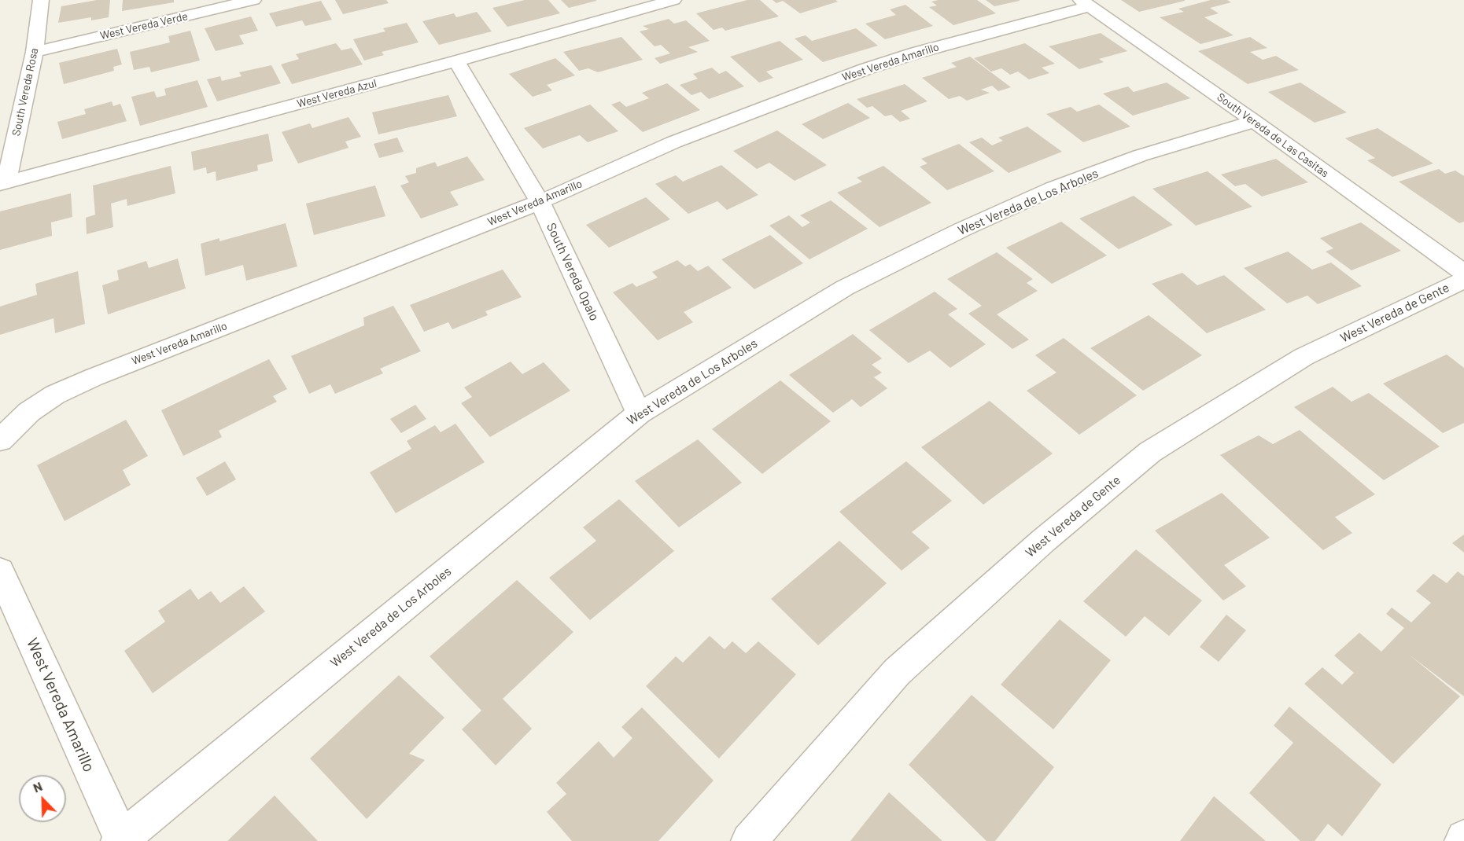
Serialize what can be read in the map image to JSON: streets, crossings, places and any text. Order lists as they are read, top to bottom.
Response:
{
  "streets": {
    "street": [
      "West Vereda Verde",
      "West Vereda Amarillo",
      "South Vereda Rosa",
      "West Vereda Azul",
      "South Vereda de Las Casitas",
      "West Vereda de Los Arboles",
      "South Vereda Opalo",
      "West Vereda de Gente"
    ]
  },
  "crossings": [
    ["West Vereda Verde", "South Vereda Rosa"],
    ["West Vereda Amarillo", "South Vereda de Las Casitas"],
    ["West Vereda Amarillo", "West Vereda de Los Arboles"],
    ["West Vereda Amarillo", "South Vereda Opalo"],
    ["South Vereda Rosa", "West Vereda Azul"],
    ["West Vereda Azul", "South Vereda Opalo"],
    ["South Vereda de Las Casitas", "West Vereda de Los Arboles"],
    ["West Vereda de Los Arboles", "South Vereda Opalo"]
  ],
  "north": "top left"
}
